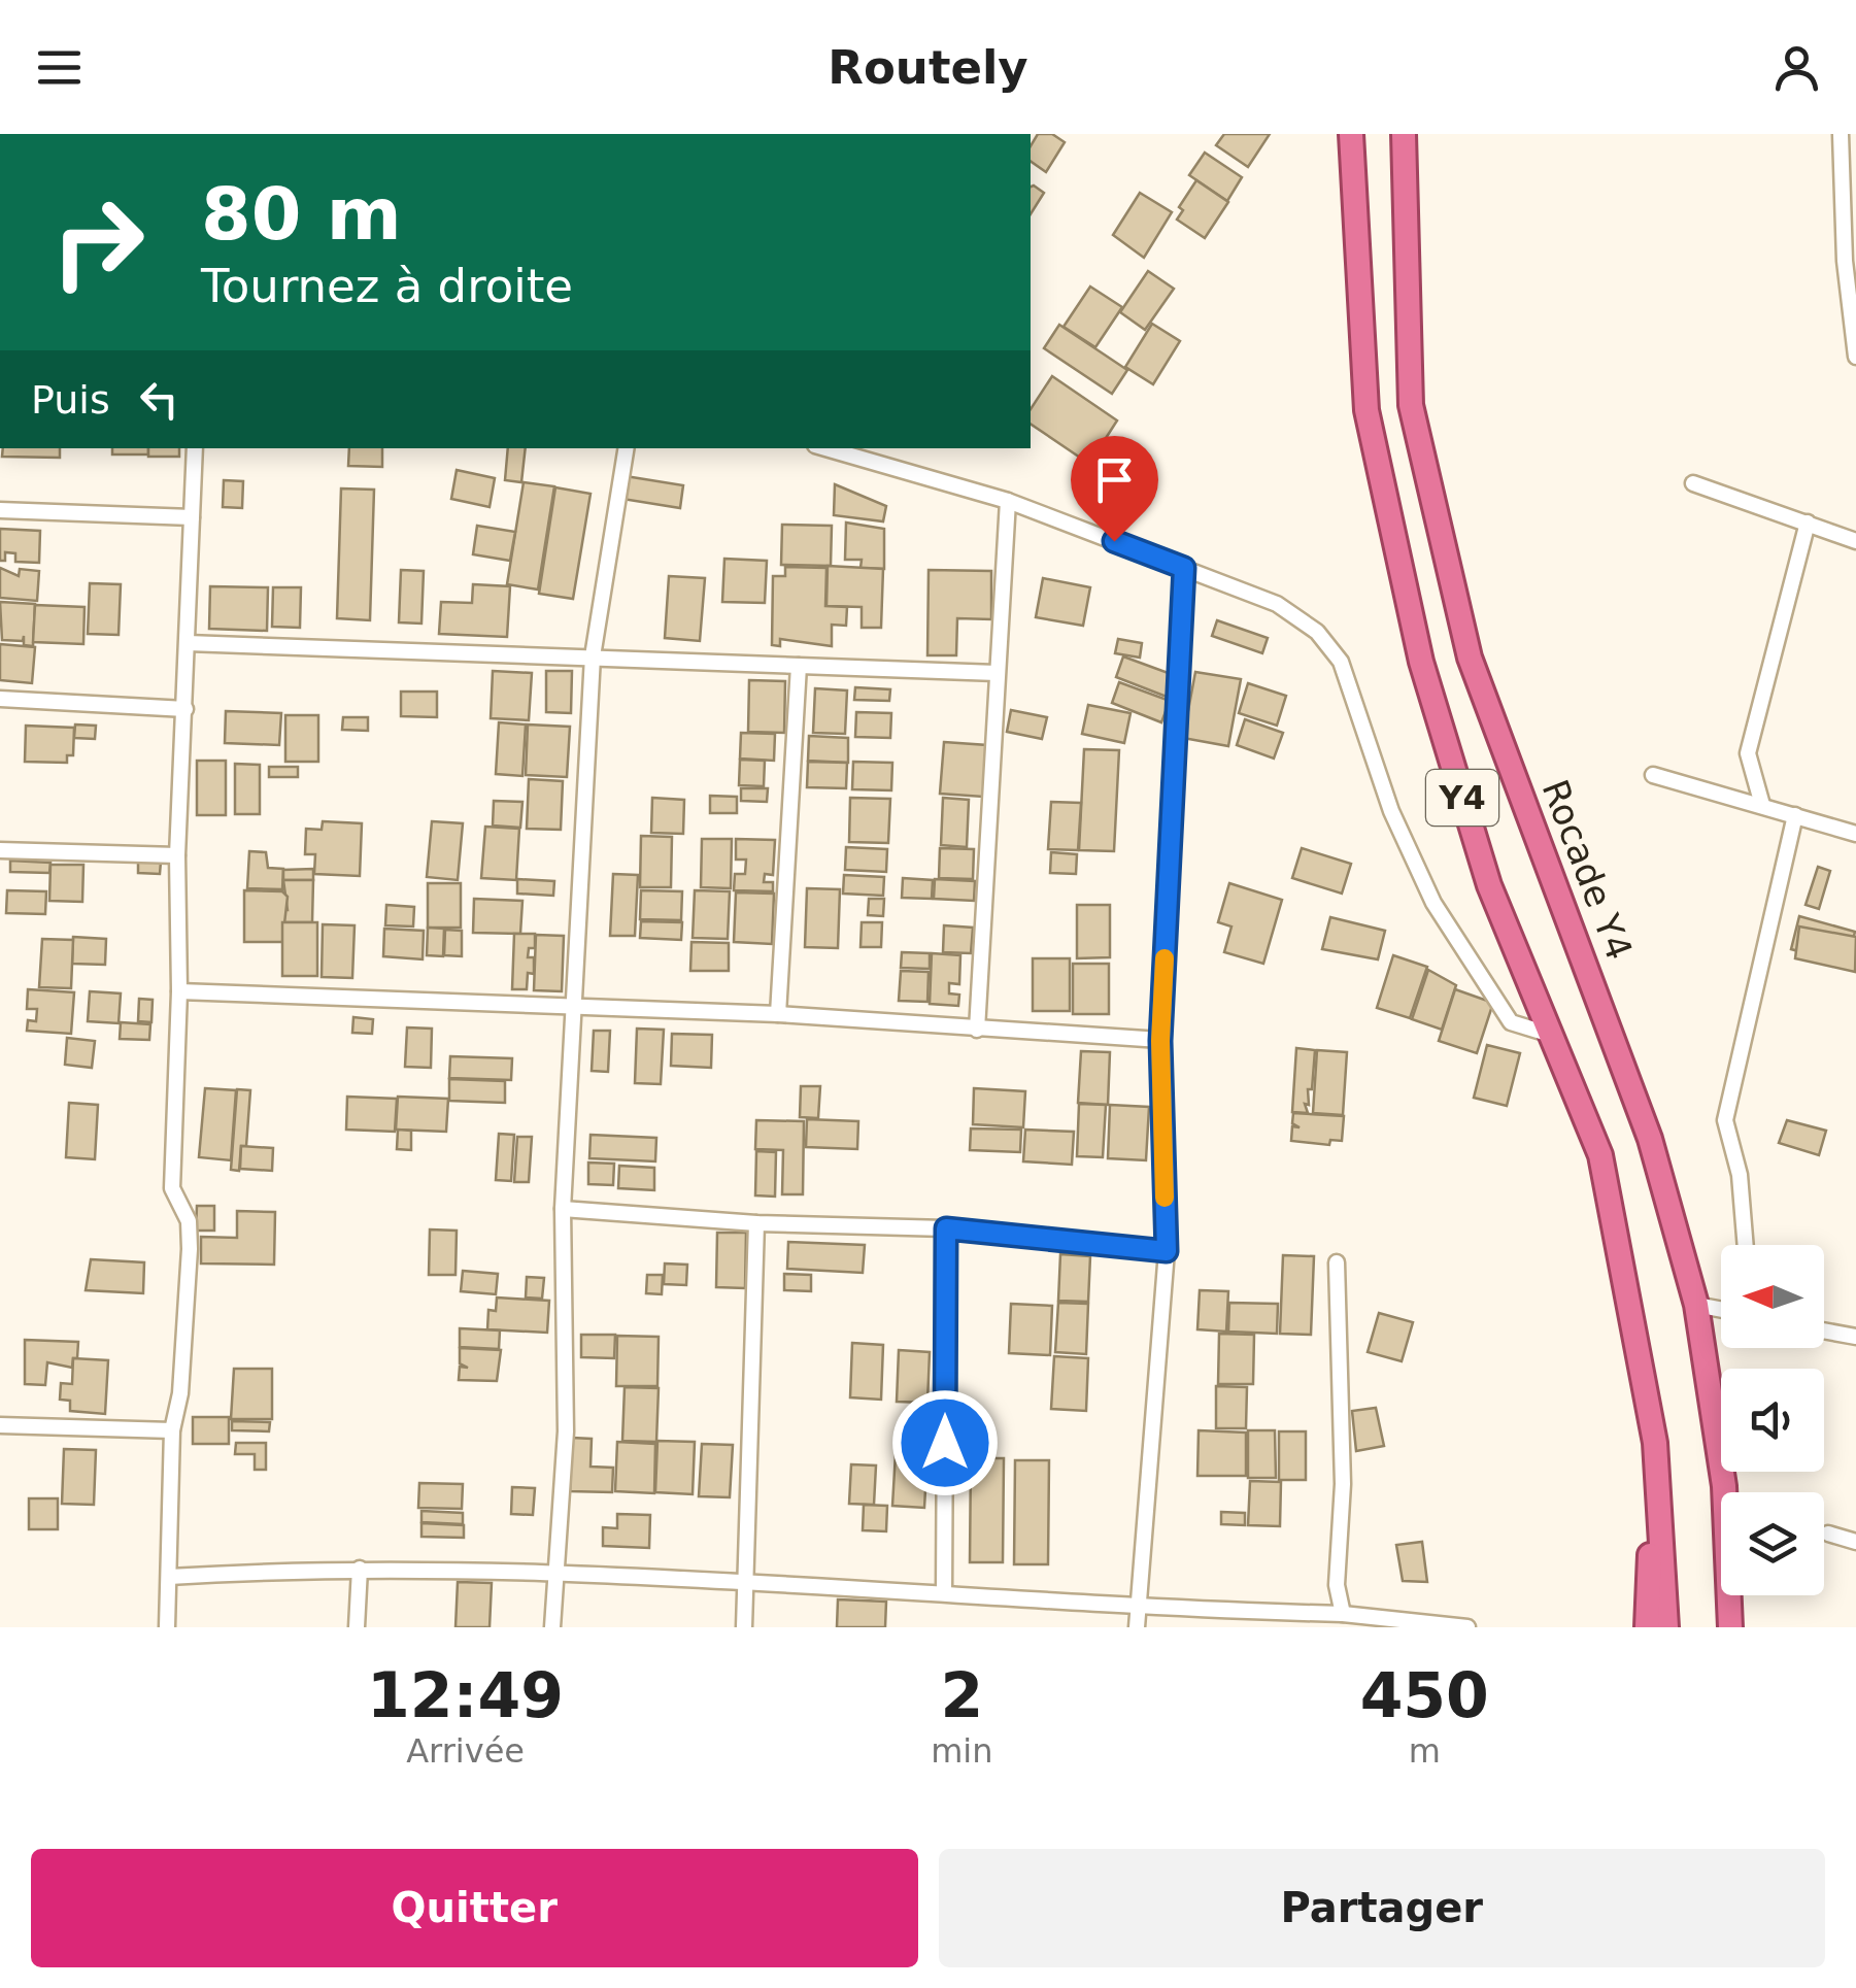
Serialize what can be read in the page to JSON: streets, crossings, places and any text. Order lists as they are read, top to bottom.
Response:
{
  "streets": {
    "highway": ["Y4", "Rocade Y4"]
  },
  "north": "left",
  "page": {
    "header": "Routely",
    "turn": ["80 m", "Tournez à droite"],
    "then": "Puis",
    "eta": [
      "12:49",
      "Arrivée",
      "2",
      "min",
      "450",
      "m"
    ],
    "buttons": ["Quitter", "Partager"]
  }
}
